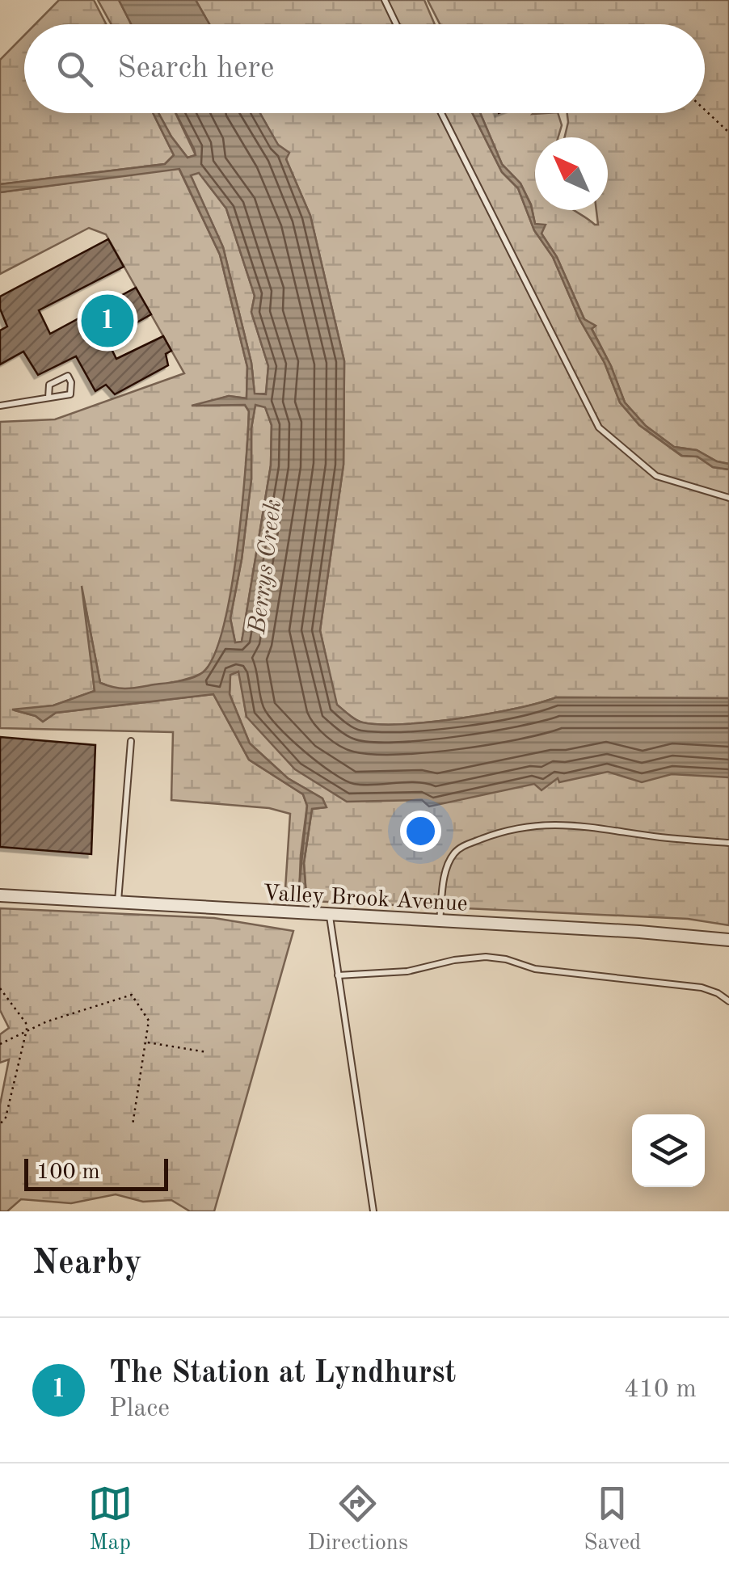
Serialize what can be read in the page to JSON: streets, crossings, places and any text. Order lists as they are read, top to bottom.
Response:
{
  "streets": {
    "street": ["Valley Brook Avenue"]
  },
  "water": ["Berrys Creek"],
  "scale_bar": "100 m",
  "north": "top left",
  "page": {
    "search": "Search here",
    "pins": "1",
    "scale": "100 m",
    "heading": "Nearby",
    "list": [
      {
        "mark": "1",
        "name": "The Station at Lyndhurst",
        "note": "Place",
        "value": "410 m"
      }
    ],
    "nav": ["Map", "Directions", "Saved"]
  }
}
